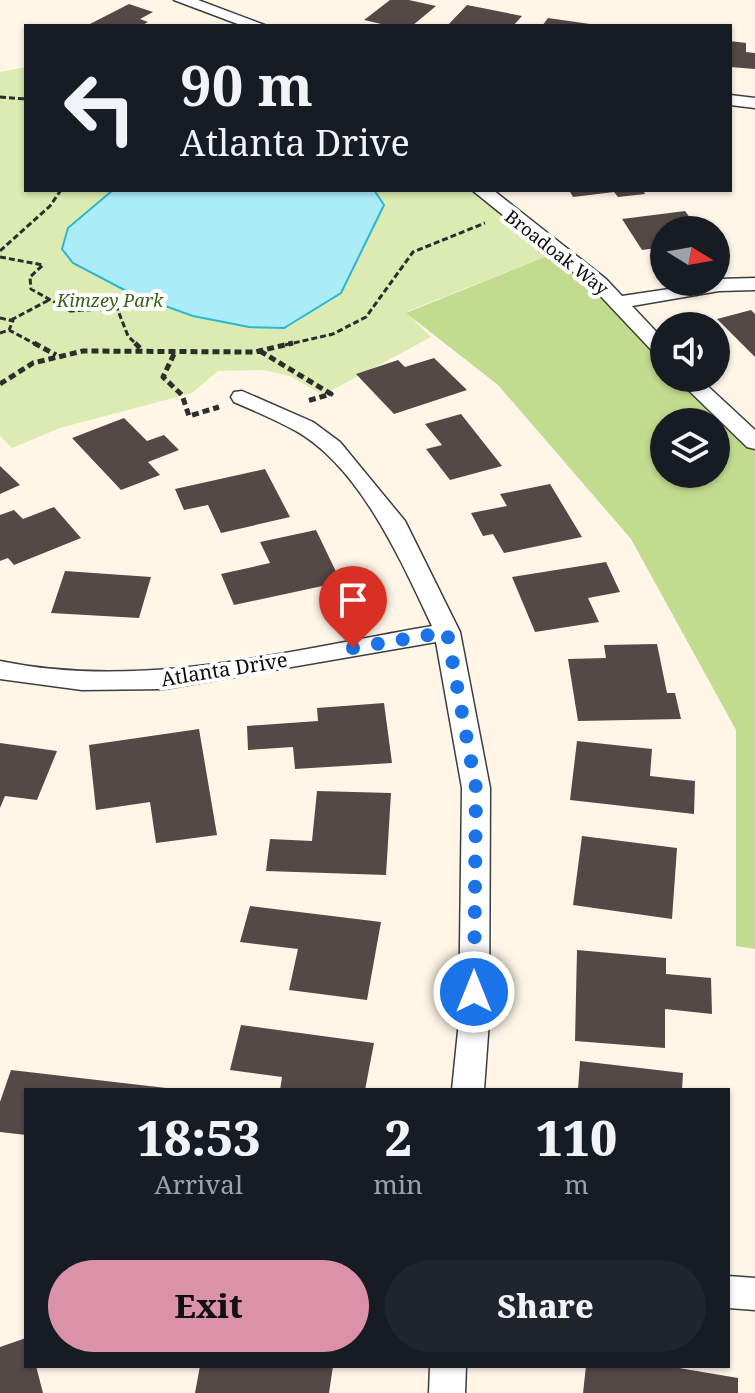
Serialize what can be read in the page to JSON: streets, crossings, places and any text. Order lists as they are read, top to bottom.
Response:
{
  "streets": {
    "street": ["Broadoak Way", "Atlanta Drive"]
  },
  "parks": ["Kimzey Park"],
  "north": "right",
  "page": {
    "turn": ["90 m", "Atlanta Drive"],
    "eta": [
      "18:53",
      "Arrival",
      "2",
      "min",
      "110",
      "m"
    ],
    "buttons": ["Exit", "Share"]
  }
}
